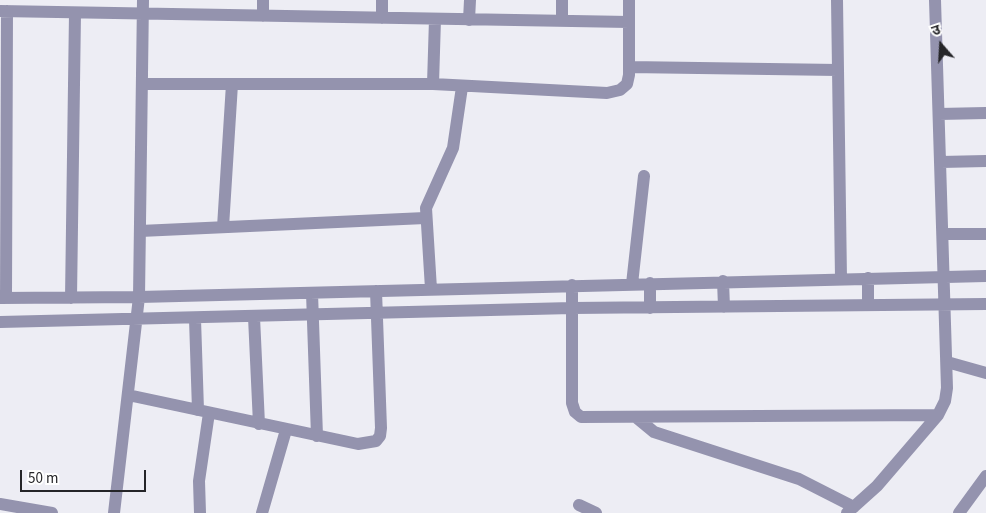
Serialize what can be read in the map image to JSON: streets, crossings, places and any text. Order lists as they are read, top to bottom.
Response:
{
  "scale_bar": "50 m",
  "north": "top"
}
